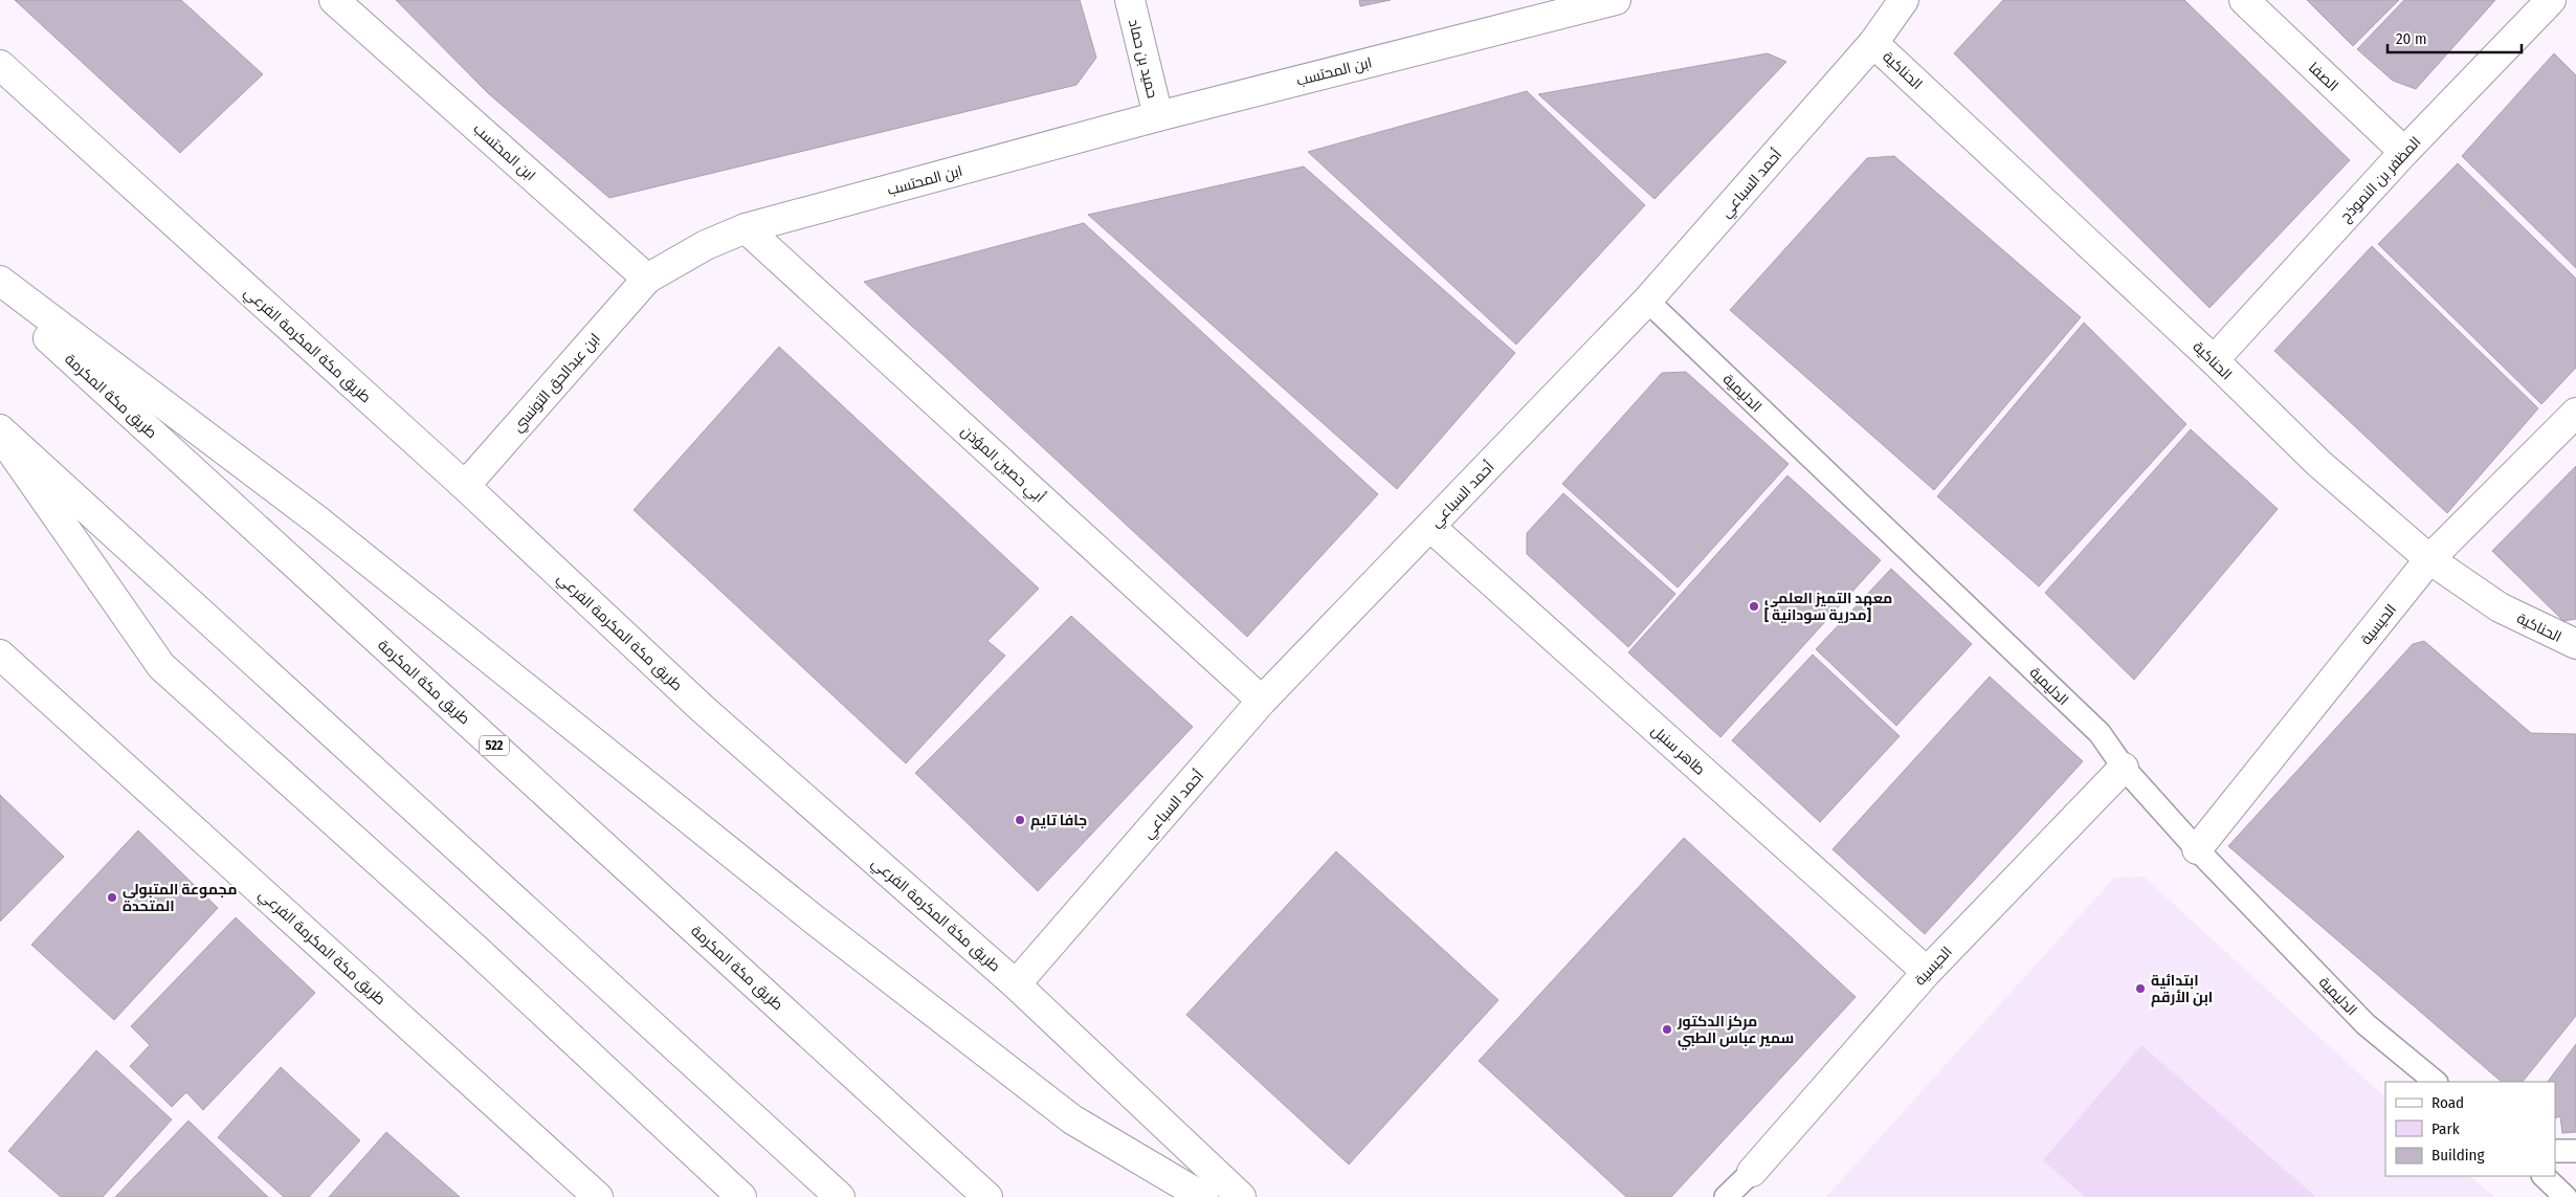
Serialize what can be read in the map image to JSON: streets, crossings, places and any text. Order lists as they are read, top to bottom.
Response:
{
  "streets": {
    "main road": [
      "حميد بن حماد",
      "الحناكية",
      "ابن المحتسب",
      "الصفا",
      "المظفر بن النموذج",
      "أحمد السباعي",
      "طريق مكة المكرمة الفرعي",
      "ابن عبدالحق التونسي",
      "طريق مكة المكرمة",
      "أبي حصين المؤذن",
      "الحيسية",
      "522",
      "طاهر سنبل"
    ],
    "lane": ["الدليمية"]
  },
  "crossings": [
    ["حميد بن حماد", "ابن المحتسب"],
    ["الحناكية", "المظفر بن النموذج"],
    ["الحناكية", "أحمد السباعي"],
    ["الحناكية", "الحيسية"],
    ["ابن المحتسب", "ابن عبدالحق التونسي"],
    ["ابن المحتسب", "أبي حصين المؤذن"],
    ["الصفا", "المظفر بن النموذج"],
    ["أحمد السباعي", "طريق مكة المكرمة الفرعي"],
    ["أحمد السباعي", "الدليمية"],
    ["أحمد السباعي", "أبي حصين المؤذن"],
    ["أحمد السباعي", "طاهر سنبل"],
    ["طريق مكة المكرمة الفرعي", "ابن عبدالحق التونسي"],
    ["الدليمية", "الحيسية"],
    ["الحيسية", "طاهر سنبل"]
  ],
  "places": [
    "معهد التميز العلمي [ مدرية سودانية]",
    "جافا تايم",
    "مجموعة المتبولي المتحدة",
    "ابتدائية ابن الأرقم",
    "مركز الدكتور سمير عباس الطبي"
  ],
  "legend": ["Road", "Park", "Building"],
  "scale_bar": "20 m"
}
